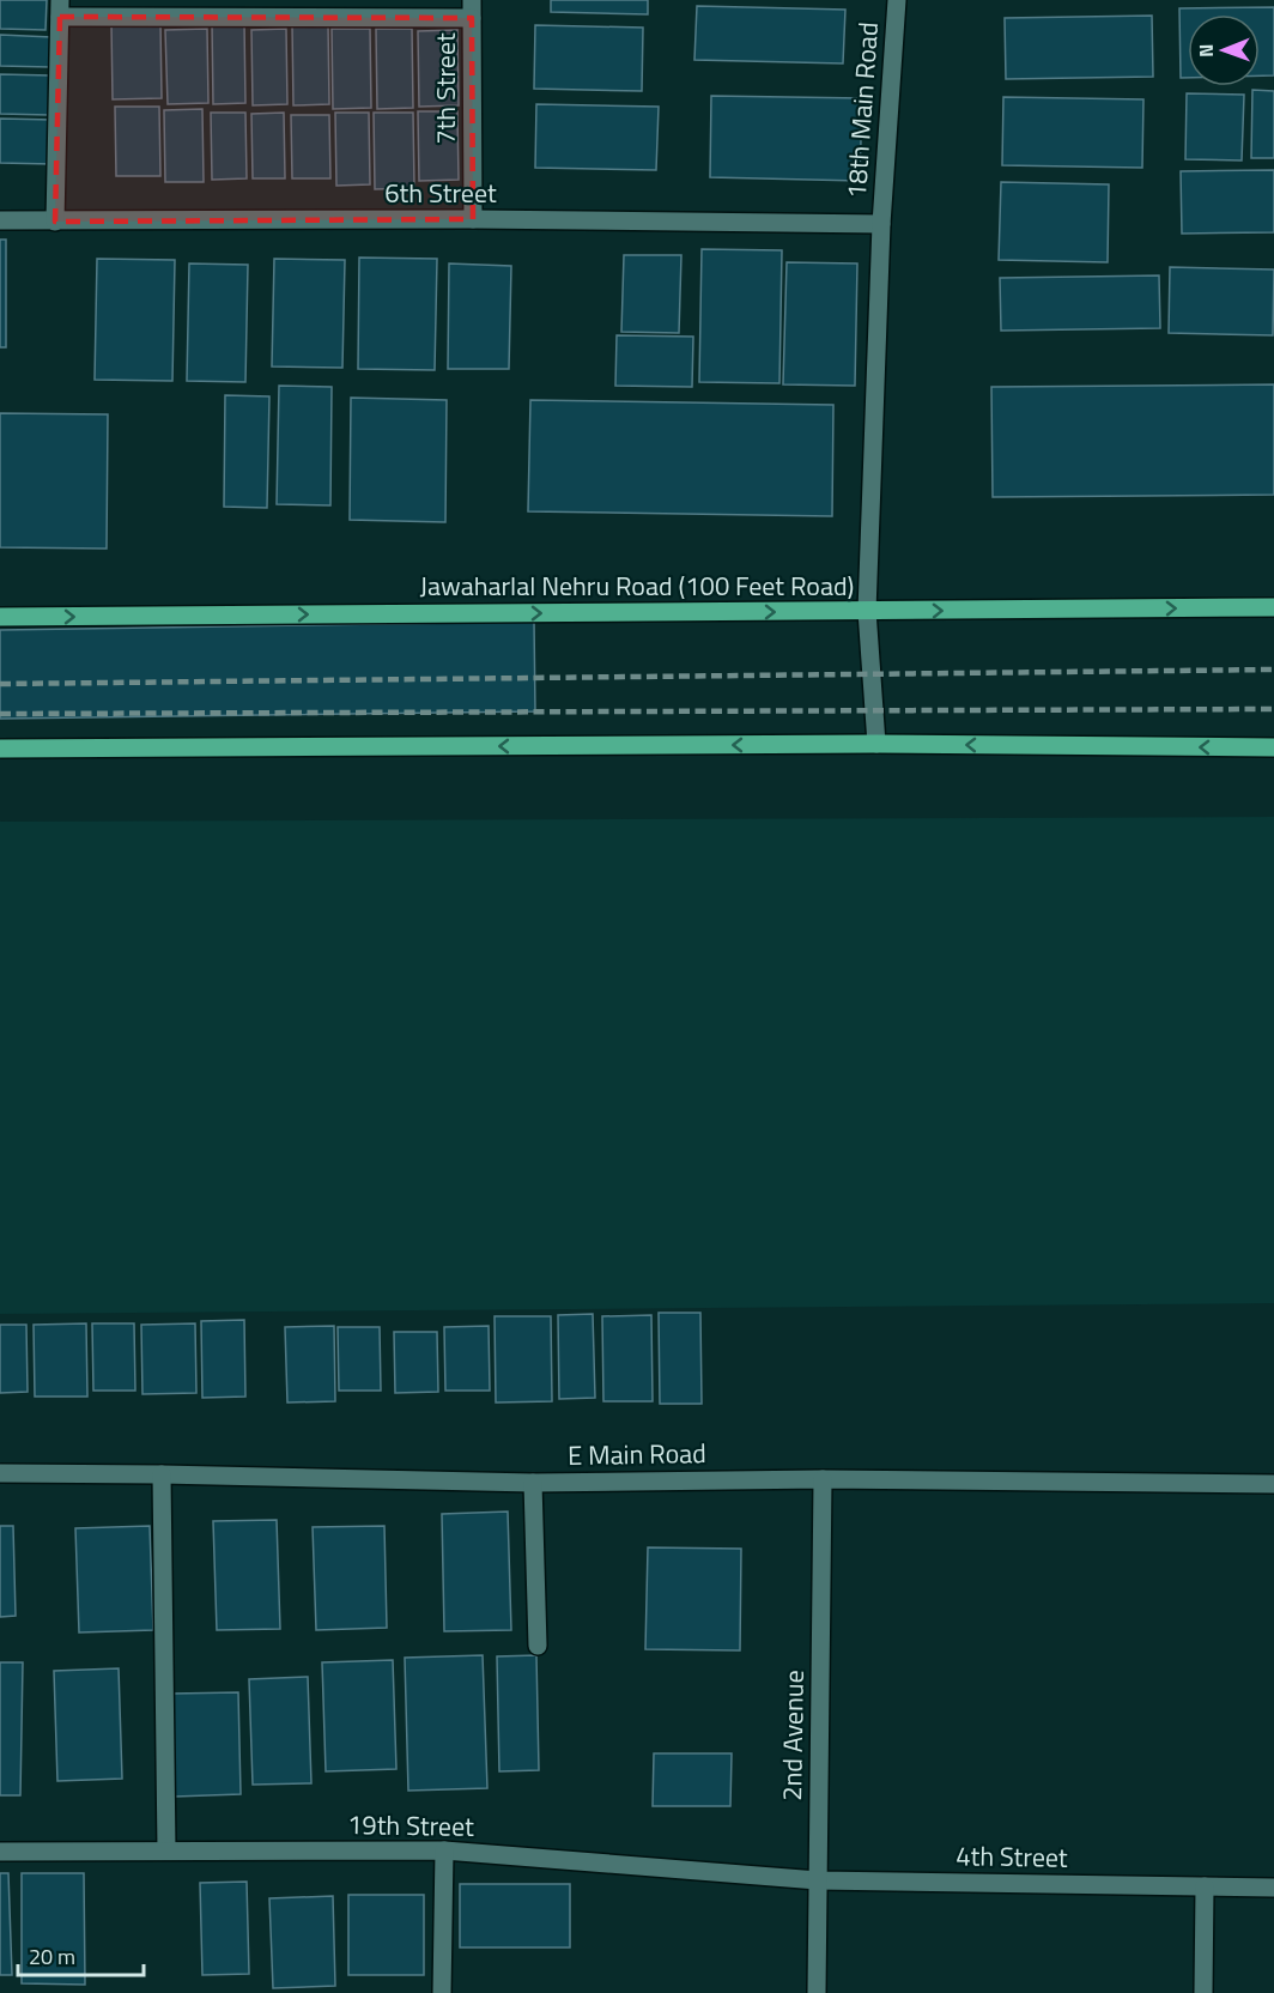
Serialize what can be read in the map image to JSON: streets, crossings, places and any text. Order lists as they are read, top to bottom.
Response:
{
  "streets": {
    "main road": ["Jawaharlal Nehru Road (100 Feet Road)"],
    "street": [
      "7th Street",
      "18th Main Road",
      "6th Street",
      "E Main Road",
      "2nd Avenue",
      "19th Street",
      "4th Street"
    ]
  },
  "crossings": [
    ["7th Street", "6th Street"],
    ["18th Main Road", "6th Street"],
    ["18th Main Road", "Jawaharlal Nehru Road (100 Feet Road)"],
    ["E Main Road", "2nd Avenue"],
    ["2nd Avenue", "19th Street"],
    ["2nd Avenue", "4th Street"],
    ["19th Street", "4th Street"]
  ],
  "scale_bar": "20 m",
  "north": "left"
}
